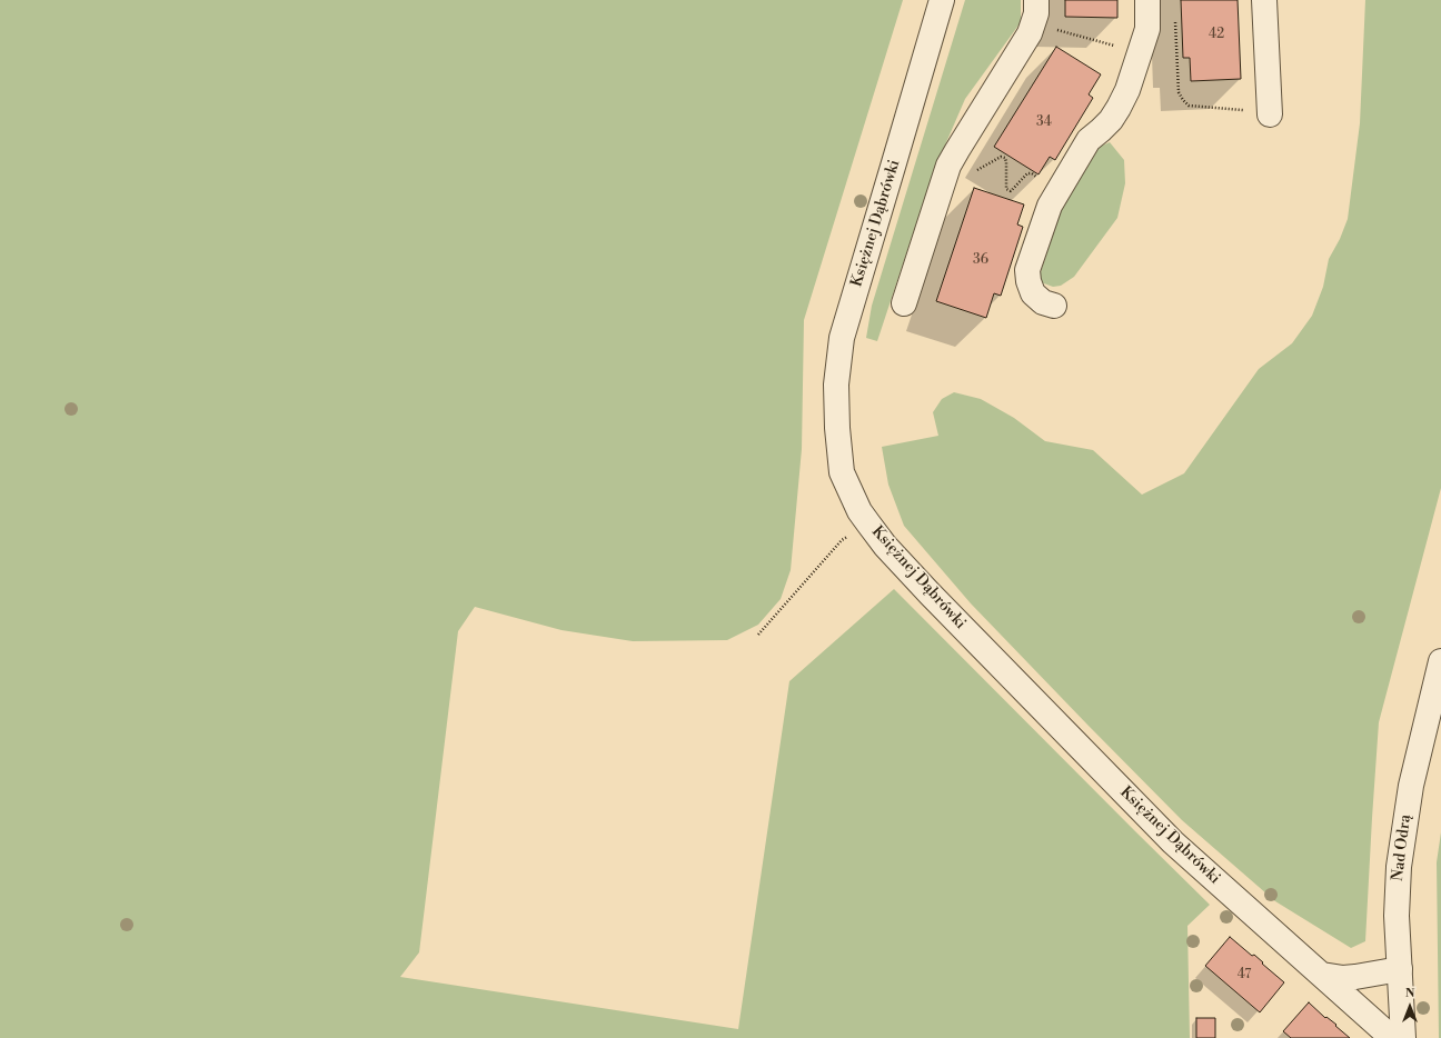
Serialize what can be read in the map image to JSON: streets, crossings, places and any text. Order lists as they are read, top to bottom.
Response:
{
  "streets": {
    "street": ["Księżnej Dąbrówki", "Nad Odrą"]
  },
  "house_numbers": [
    "42",
    "34",
    "36",
    "47"
  ],
  "north": "top"
}
